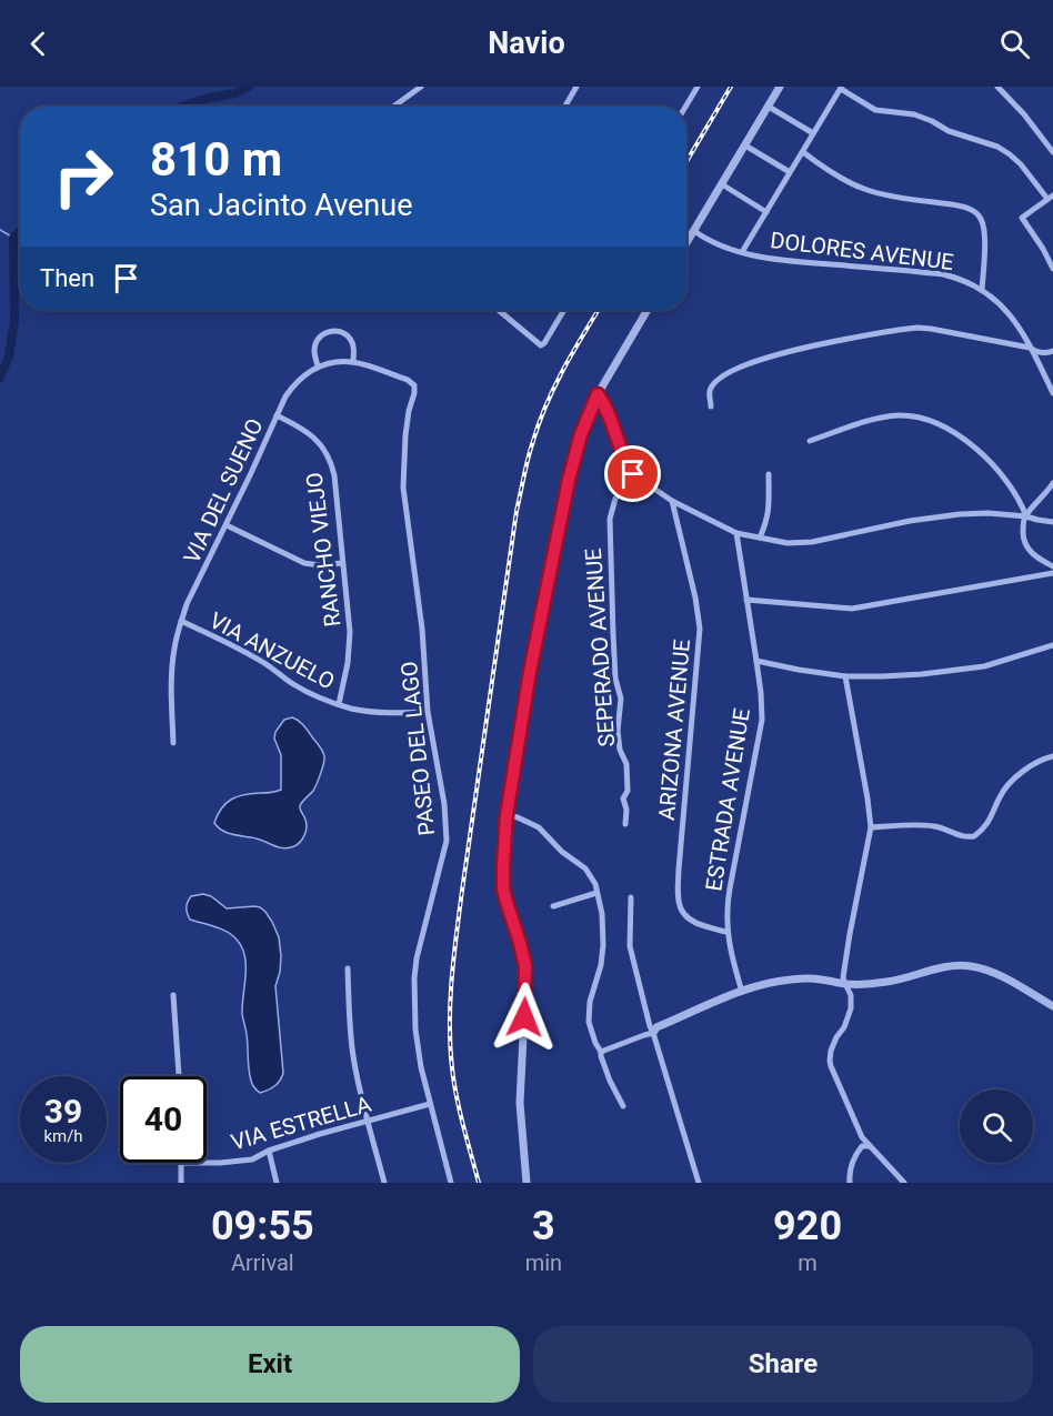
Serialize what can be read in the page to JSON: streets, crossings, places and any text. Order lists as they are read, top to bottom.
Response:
{
  "streets": {
    "street": [
      "DOLORES AVENUE",
      "VIA DEL SUENO",
      "RANCHO VIEJO",
      "SEPERADO AVENUE",
      "VIA ANZUELO",
      "ARIZONA AVENUE",
      "PASEO DEL LAGO",
      "ESTRADA AVENUE",
      "VIA ESTRELLA"
    ]
  },
  "crossings": [
    ["VIA DEL SUENO", "RANCHO VIEJO"],
    ["VIA DEL SUENO", "VIA ANZUELO"],
    ["VIA DEL SUENO", "PASEO DEL LAGO"],
    ["RANCHO VIEJO", "VIA ANZUELO"],
    ["VIA ANZUELO", "PASEO DEL LAGO"],
    ["ARIZONA AVENUE", "ESTRADA AVENUE"],
    ["PASEO DEL LAGO", "VIA ESTRELLA"]
  ],
  "page": {
    "header": "Navio",
    "turn": ["810 m", "San Jacinto Avenue"],
    "then": "Then",
    "speed": "39 km/h",
    "limit": "40",
    "eta": [
      "09:55",
      "Arrival",
      "3",
      "min",
      "920",
      "m"
    ],
    "buttons": ["Exit", "Share"]
  }
}
